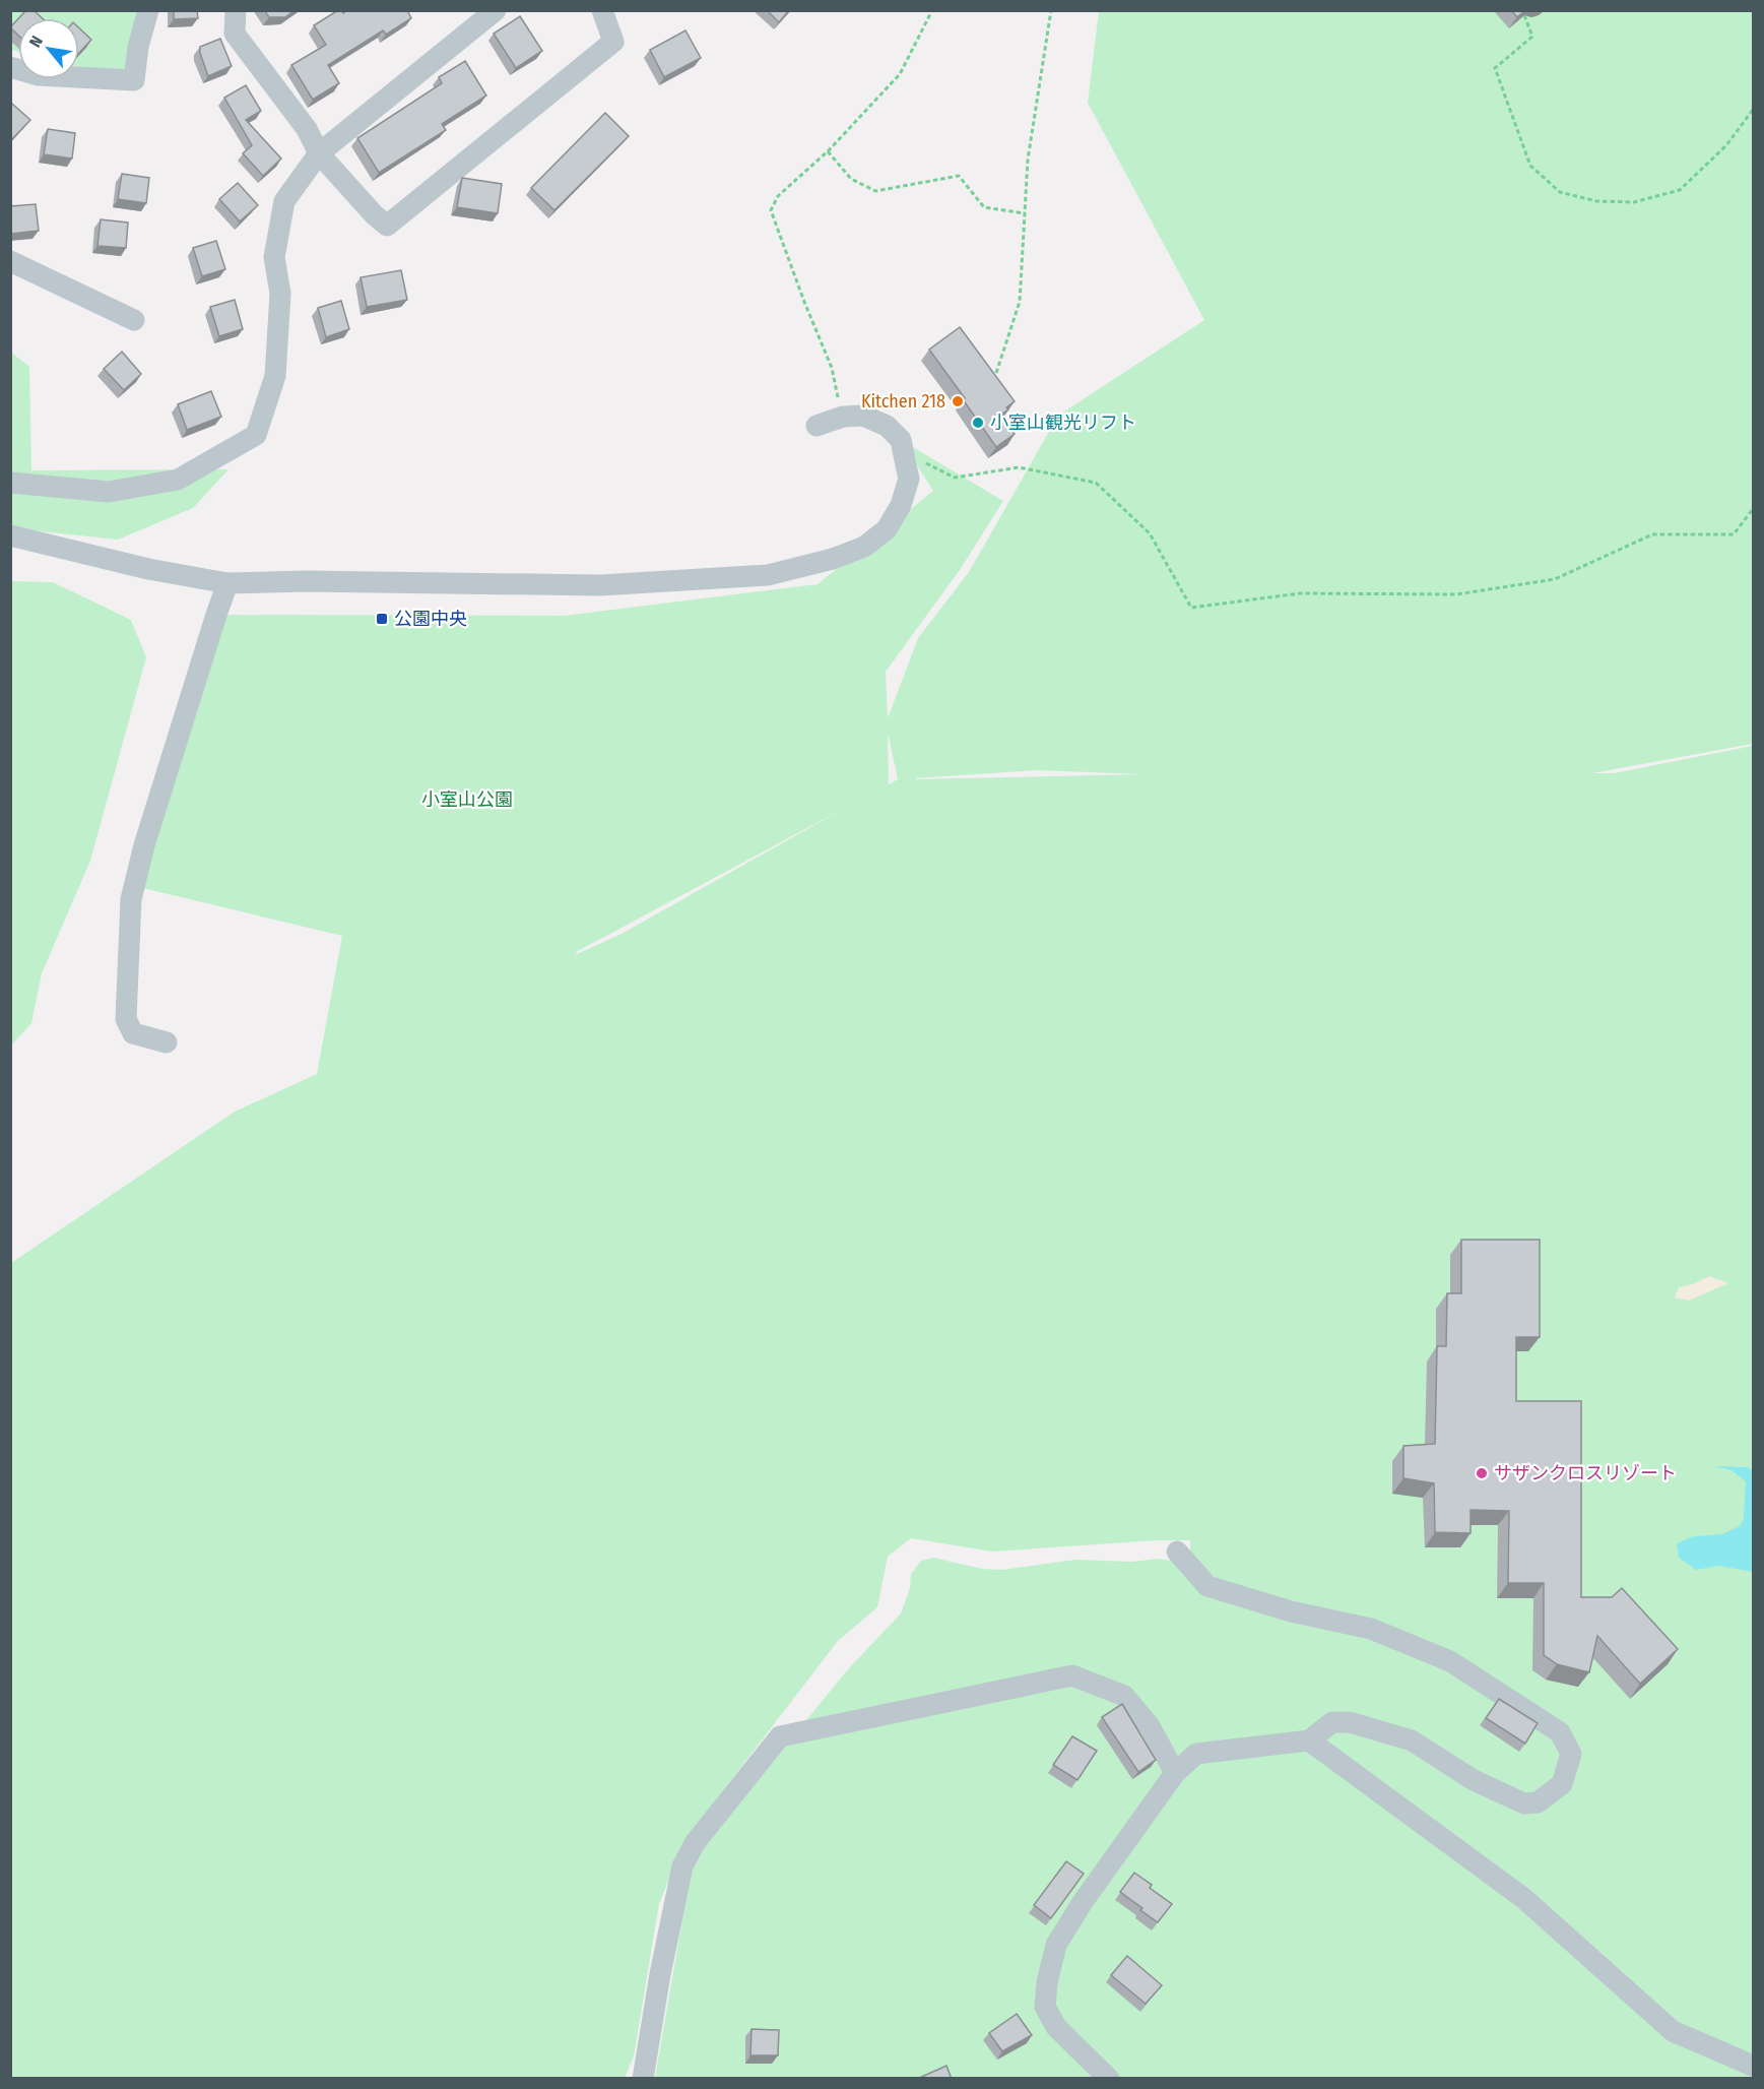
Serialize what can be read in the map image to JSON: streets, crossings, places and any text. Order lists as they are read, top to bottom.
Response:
{
  "parks": ["小室山公園"],
  "places": {
    "other": ["Kitchen 218", "小室山観光リフト", "サザンクロスリゾート"],
    "transit": ["公園中央"]
  },
  "north": "top left"
}
